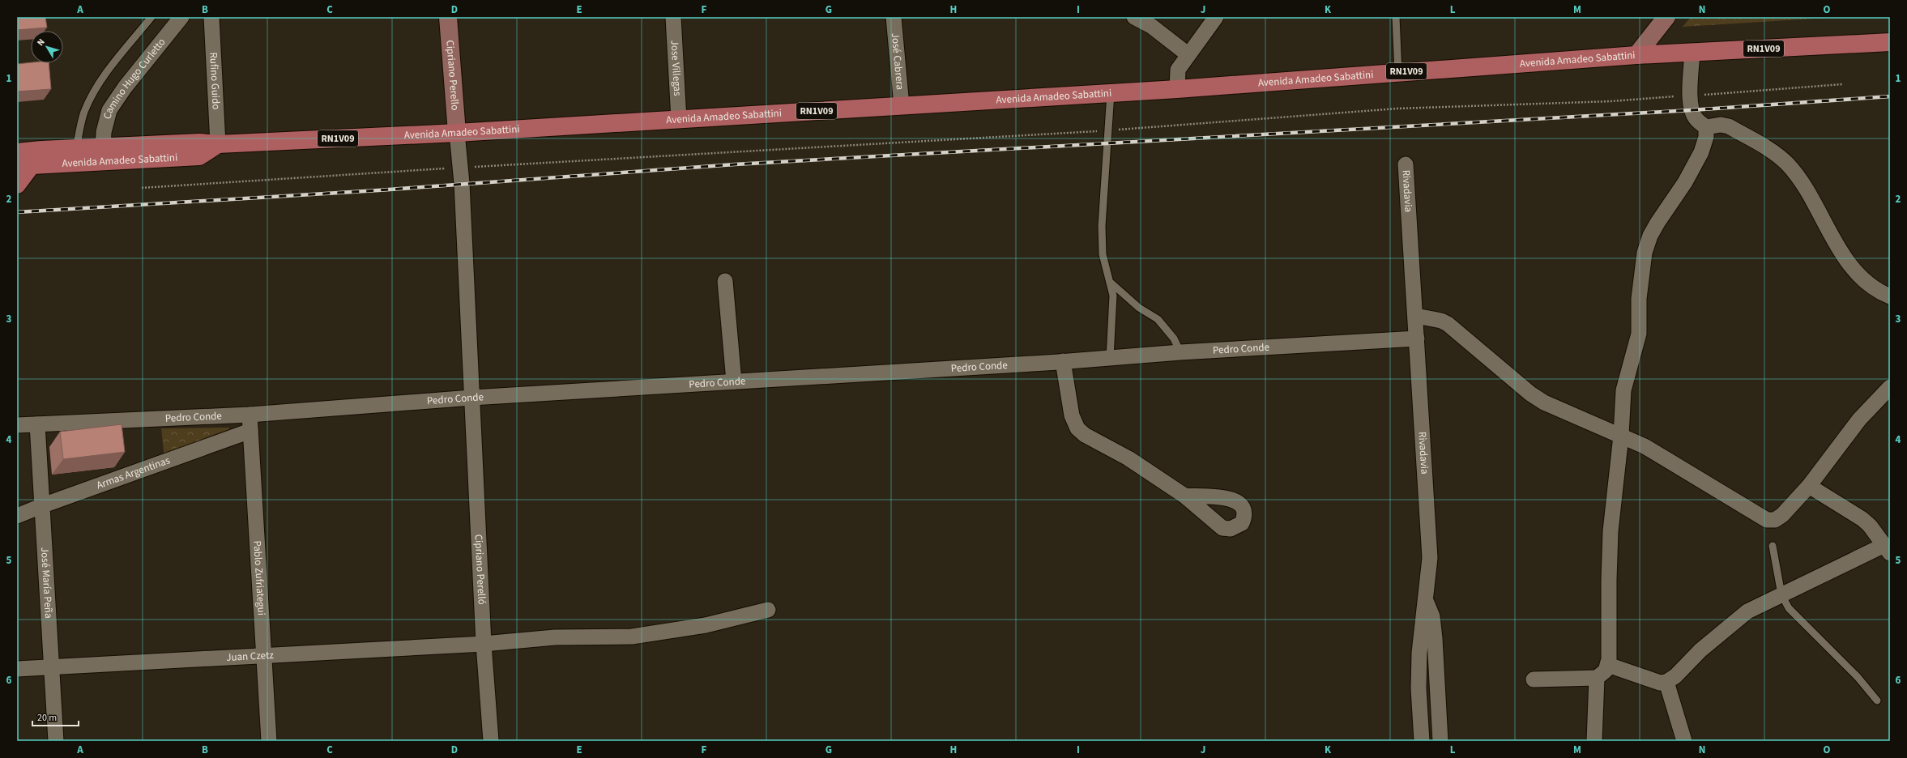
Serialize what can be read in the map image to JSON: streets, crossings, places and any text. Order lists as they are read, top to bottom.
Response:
{
  "streets": {
    "main road": ["RN1V09", "Avenida Amadeo Sabattini", "Cipriano Perello"],
    "street": [
      "José Cabrera",
      "Jose Villegas",
      "Camino Hugo Curletto",
      "Rufino Guido",
      "Rivadavia",
      "Pedro Conde",
      "Armas Argentinas",
      "Cipriano Perelló",
      "Pablo Zufriategui",
      "José María Peña",
      "Juan Czetz"
    ]
  },
  "crossings": [
    ["Avenida Amadeo Sabattini", "José Cabrera"],
    ["Avenida Amadeo Sabattini", "Jose Villegas"],
    ["Avenida Amadeo Sabattini", "Cipriano Perello"],
    ["Avenida Amadeo Sabattini", "Camino Hugo Curletto"],
    ["Avenida Amadeo Sabattini", "Rufino Guido"],
    ["Avenida Amadeo Sabattini", "Cipriano Perelló"],
    ["Cipriano Perello", "Cipriano Perelló"],
    ["Rivadavia", "Pedro Conde"],
    ["Pedro Conde", "Cipriano Perelló"],
    ["Pedro Conde", "Pablo Zufriategui"],
    ["Pedro Conde", "José María Peña"],
    ["Armas Argentinas", "Pablo Zufriategui"],
    ["Armas Argentinas", "José María Peña"],
    ["Cipriano Perelló", "Juan Czetz"],
    ["Pablo Zufriategui", "Juan Czetz"],
    ["José María Peña", "Juan Czetz"]
  ],
  "scale_bar": "20 m",
  "north": "top left",
  "grid": {
    "columns": [
      "A",
      "B",
      "C",
      "D",
      "E",
      "F",
      "G",
      "H",
      "I",
      "J",
      "K",
      "L",
      "M",
      "N",
      "O"
    ],
    "rows": [
      "1",
      "2",
      "3",
      "4",
      "5",
      "6"
    ]
  }
}
